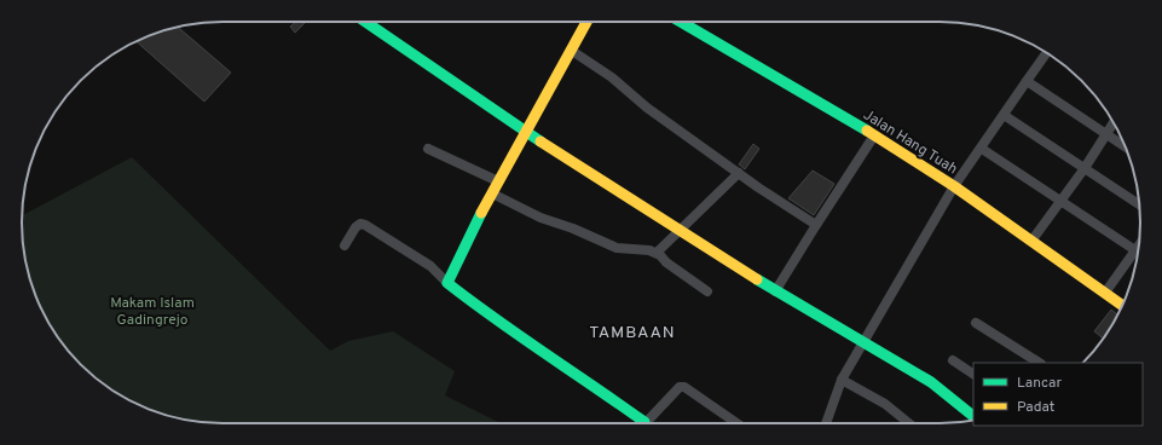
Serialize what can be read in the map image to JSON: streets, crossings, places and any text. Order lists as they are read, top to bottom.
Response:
{
  "streets": {
    "street": ["Jalan Hang Tuah"]
  },
  "districts": ["TAMBAAN"],
  "parks": ["Makam Islam Gadingrejo"],
  "legend": ["Lancar", "Padat"]
}
